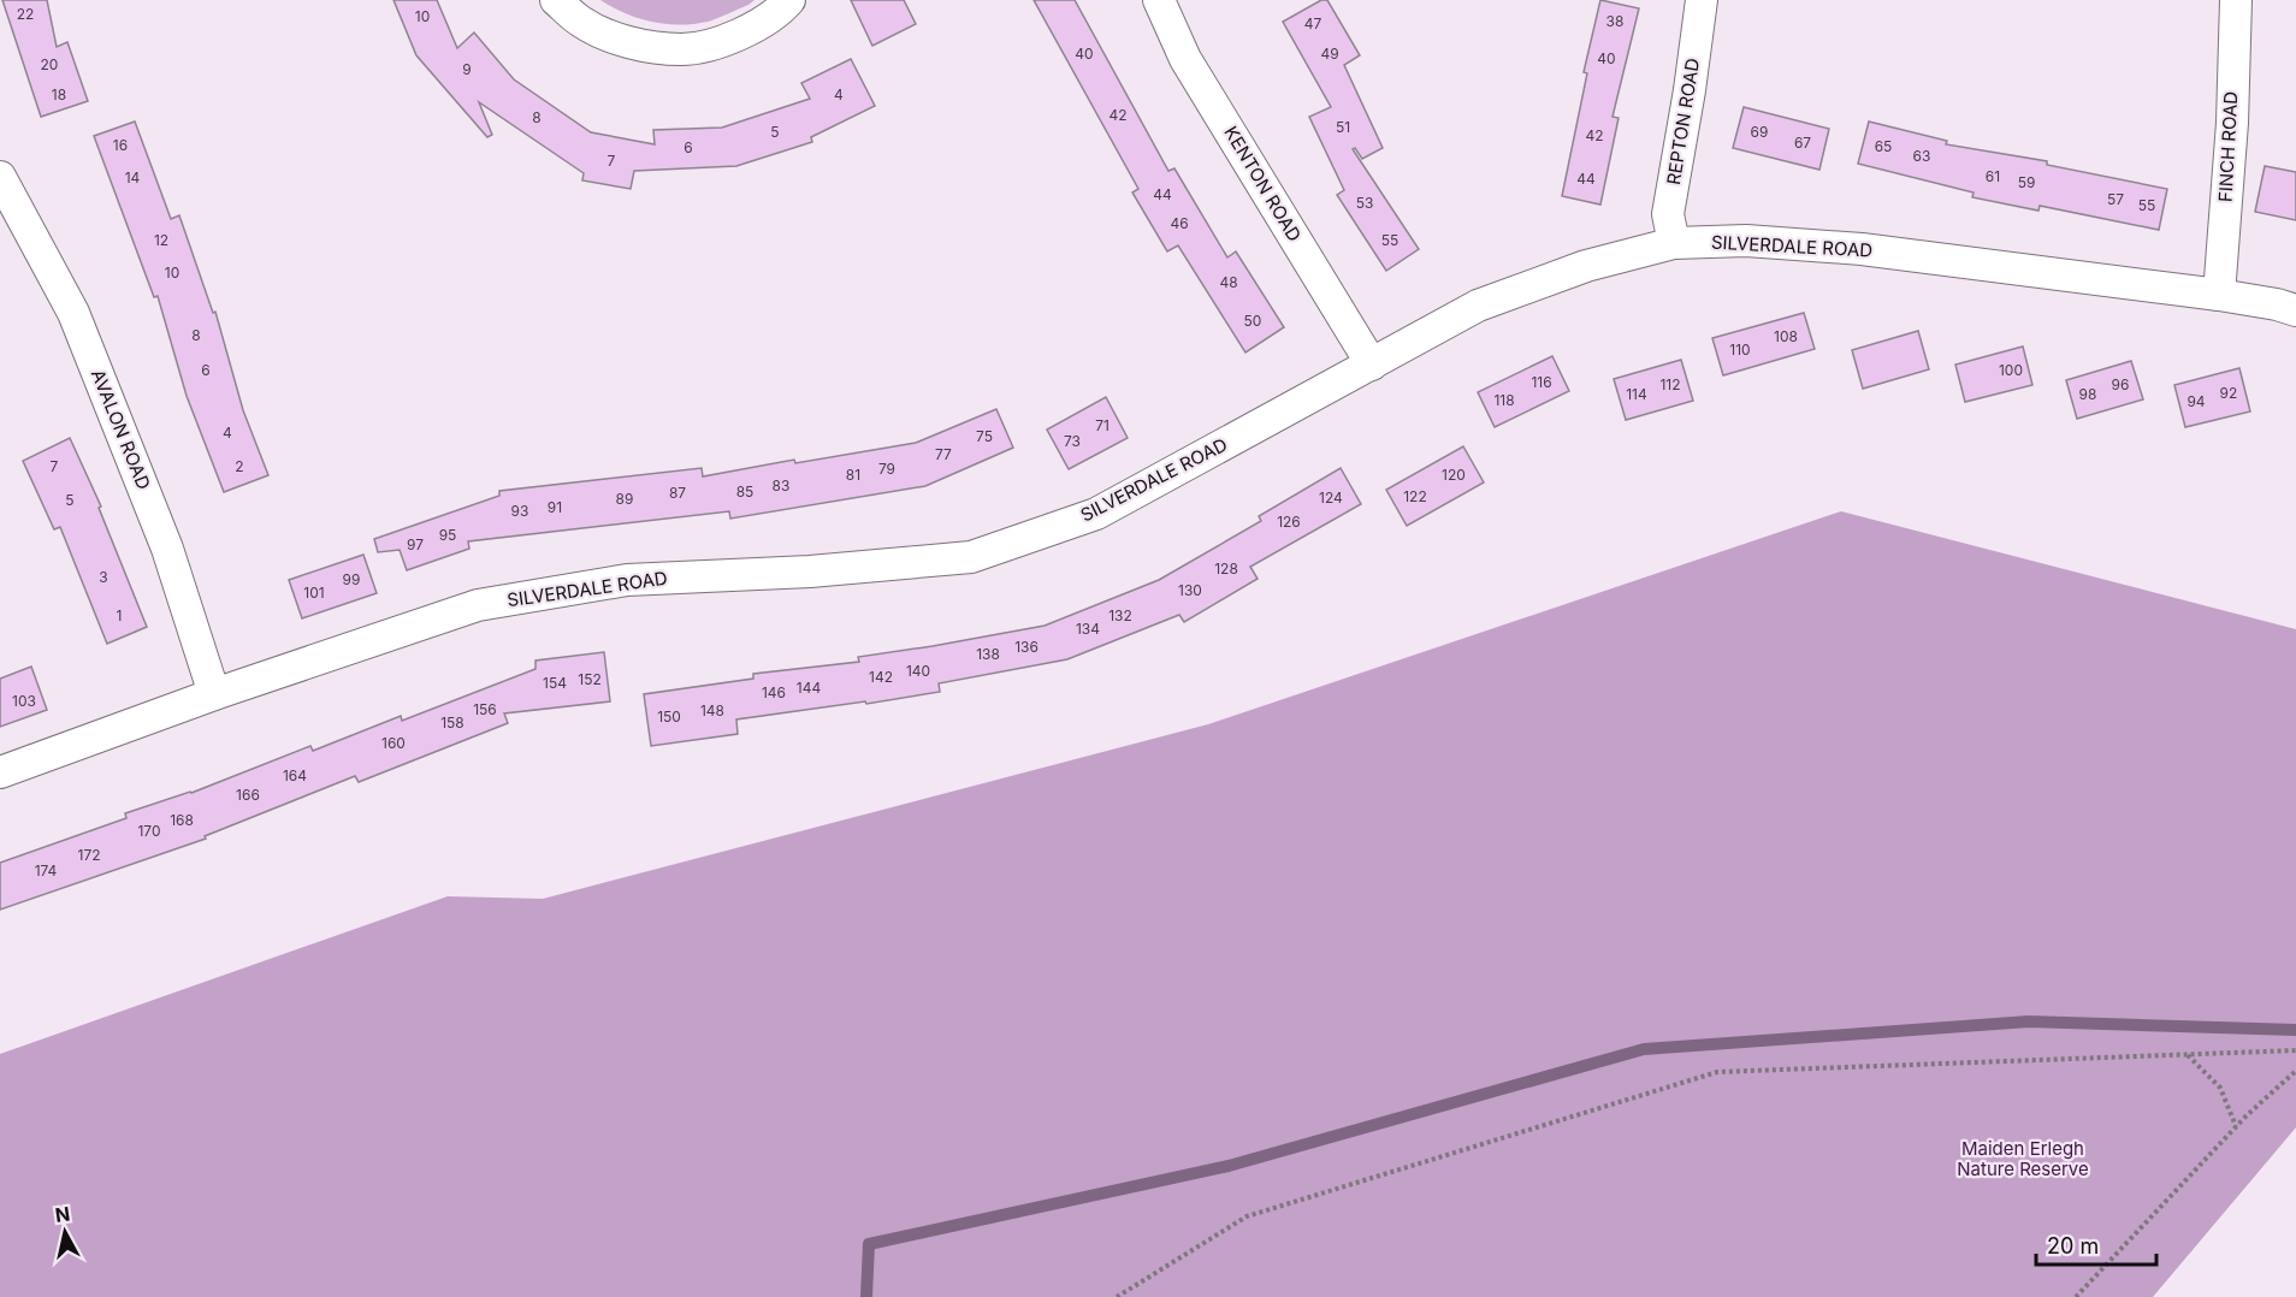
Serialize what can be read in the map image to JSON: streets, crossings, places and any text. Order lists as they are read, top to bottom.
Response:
{
  "streets": {
    "street": [
      "REPTON ROAD",
      "FINCH ROAD",
      "KENTON ROAD",
      "SILVERDALE ROAD",
      "AVALON ROAD"
    ]
  },
  "crossings": [
    ["REPTON ROAD", "SILVERDALE ROAD"],
    ["FINCH ROAD", "SILVERDALE ROAD"],
    ["KENTON ROAD", "SILVERDALE ROAD"],
    ["SILVERDALE ROAD", "AVALON ROAD"]
  ],
  "parks": ["Maiden Erlegh Nature Reserve"],
  "house_numbers": [
    "22",
    "10",
    "38",
    "47",
    "40",
    "49",
    "40",
    "20",
    "9",
    "18",
    "4",
    "42",
    "8",
    "51",
    "5",
    "69",
    "42",
    "67",
    "16",
    "65",
    "6",
    "63",
    "7",
    "61",
    "14",
    "44",
    "59",
    "44",
    "57",
    "53",
    "55",
    "46",
    "12",
    "55",
    "10",
    "48",
    "50",
    "8",
    "108",
    "110",
    "6",
    "100",
    "116",
    "112",
    "96",
    "92",
    "114",
    "98",
    "118",
    "94",
    "71",
    "4",
    "75",
    "73",
    "77",
    "7",
    "2",
    "79",
    "81",
    "120",
    "83",
    "85",
    "87",
    "122",
    "124",
    "89",
    "5",
    "91",
    "93",
    "126",
    "95",
    "97",
    "128",
    "3",
    "99",
    "130",
    "101",
    "1",
    "132",
    "134",
    "136",
    "138",
    "140",
    "142",
    "152",
    "154",
    "144",
    "146",
    "103",
    "156",
    "148",
    "150",
    "158",
    "160",
    "164",
    "166",
    "168",
    "170",
    "172",
    "174"
  ],
  "scale_bar": "20 m",
  "north": "top"
}
